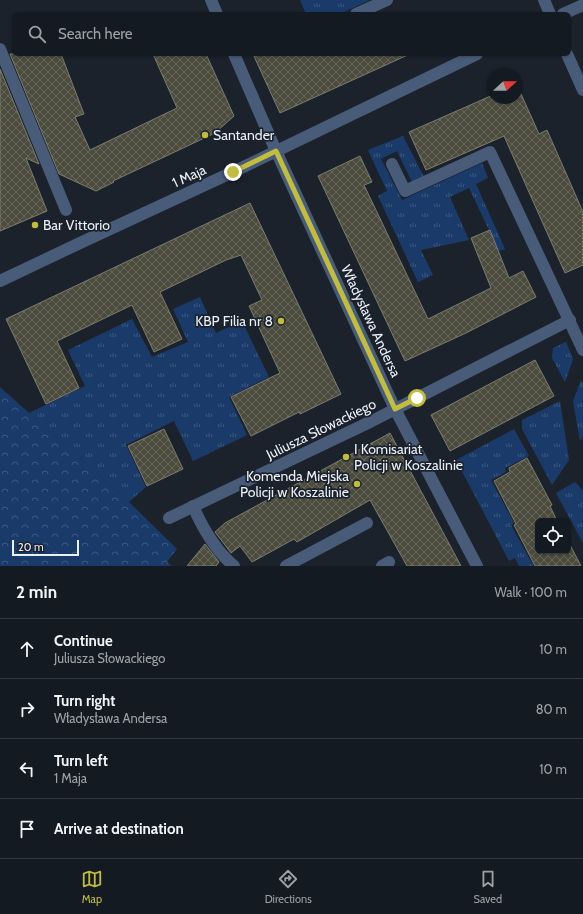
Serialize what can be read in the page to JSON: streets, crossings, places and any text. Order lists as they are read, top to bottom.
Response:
{
  "streets": {
    "street": ["1 Maja", "Władysława Andersa", "Juliusza Słowackiego"]
  },
  "crossings": [
    ["1 Maja", "Władysława Andersa"],
    ["Władysława Andersa", "Juliusza Słowackiego"]
  ],
  "places": [
    "Santander",
    "Bar Vittorio",
    "KBP Filia nr 8",
    "I Komisariat Policji w Koszalinie",
    "Komenda Miejska Policji w Koszalinie"
  ],
  "scale_bar": "20 m",
  "north": "right",
  "page": {
    "search": "Search here",
    "scale": "20 m",
    "heading": ["2 min", "Walk · 100 m"],
    "list": [
      ["Continue", "Juliusza Słowackiego", "10 m"],
      ["Turn right", "Władysława Andersa", "80 m"],
      ["Turn left", "1 Maja", "10 m"],
      "Arrive at destination"
    ],
    "nav": ["Map", "Directions", "Saved"]
  }
}
